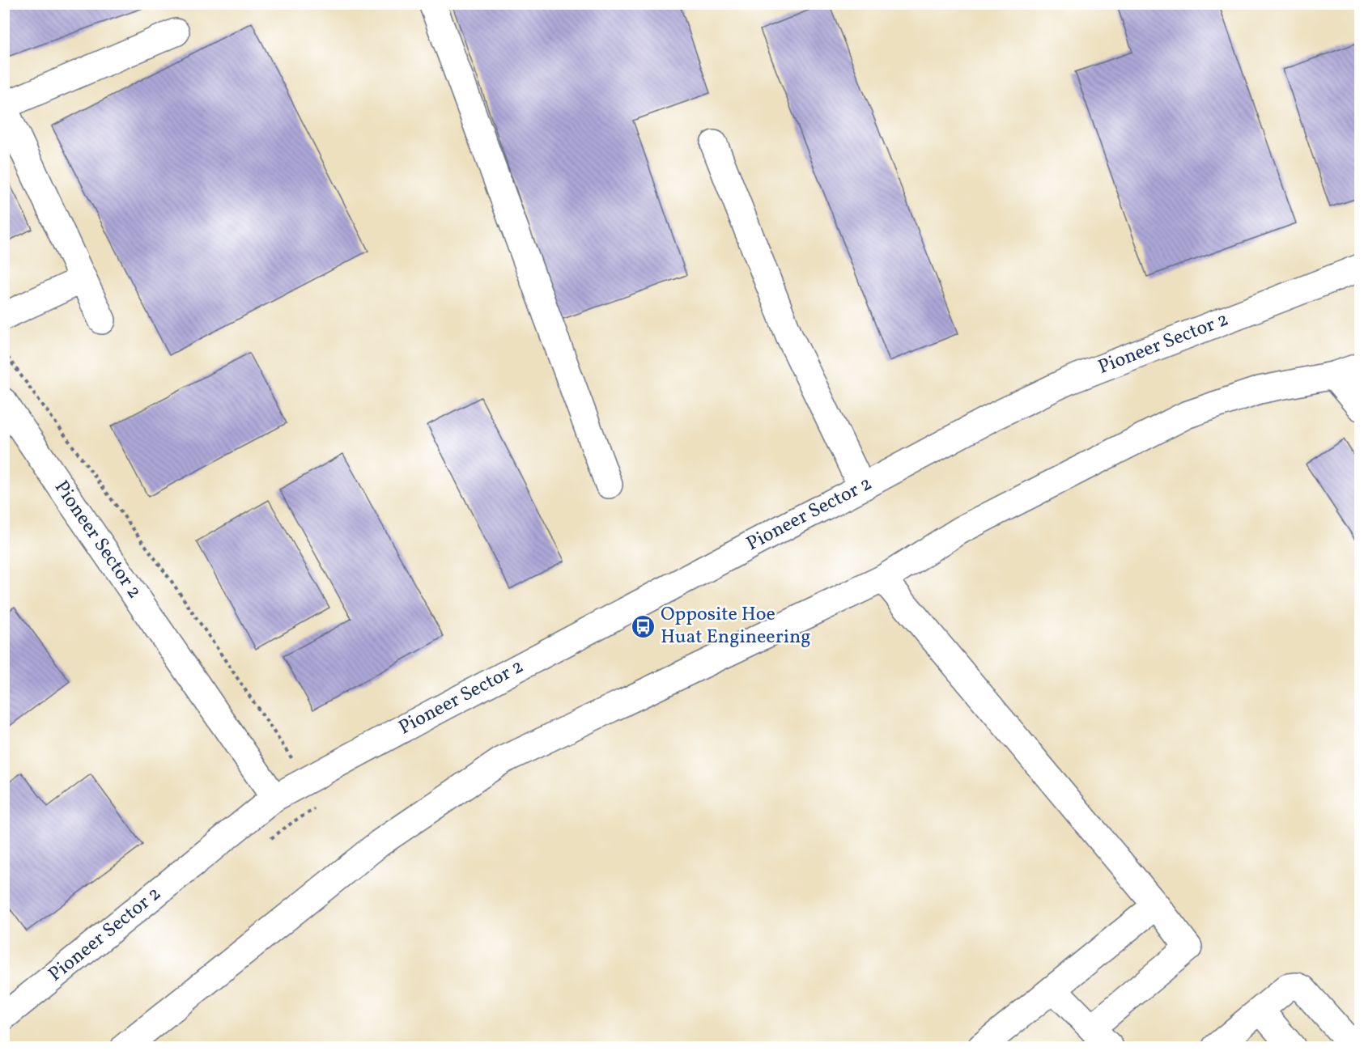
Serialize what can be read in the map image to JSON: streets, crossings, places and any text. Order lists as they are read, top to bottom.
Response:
{
  "streets": {
    "street": ["Pioneer Sector 2"]
  },
  "places": {
    "bus stop": ["Opposite Hoe Huat Engineering"]
  }
}
